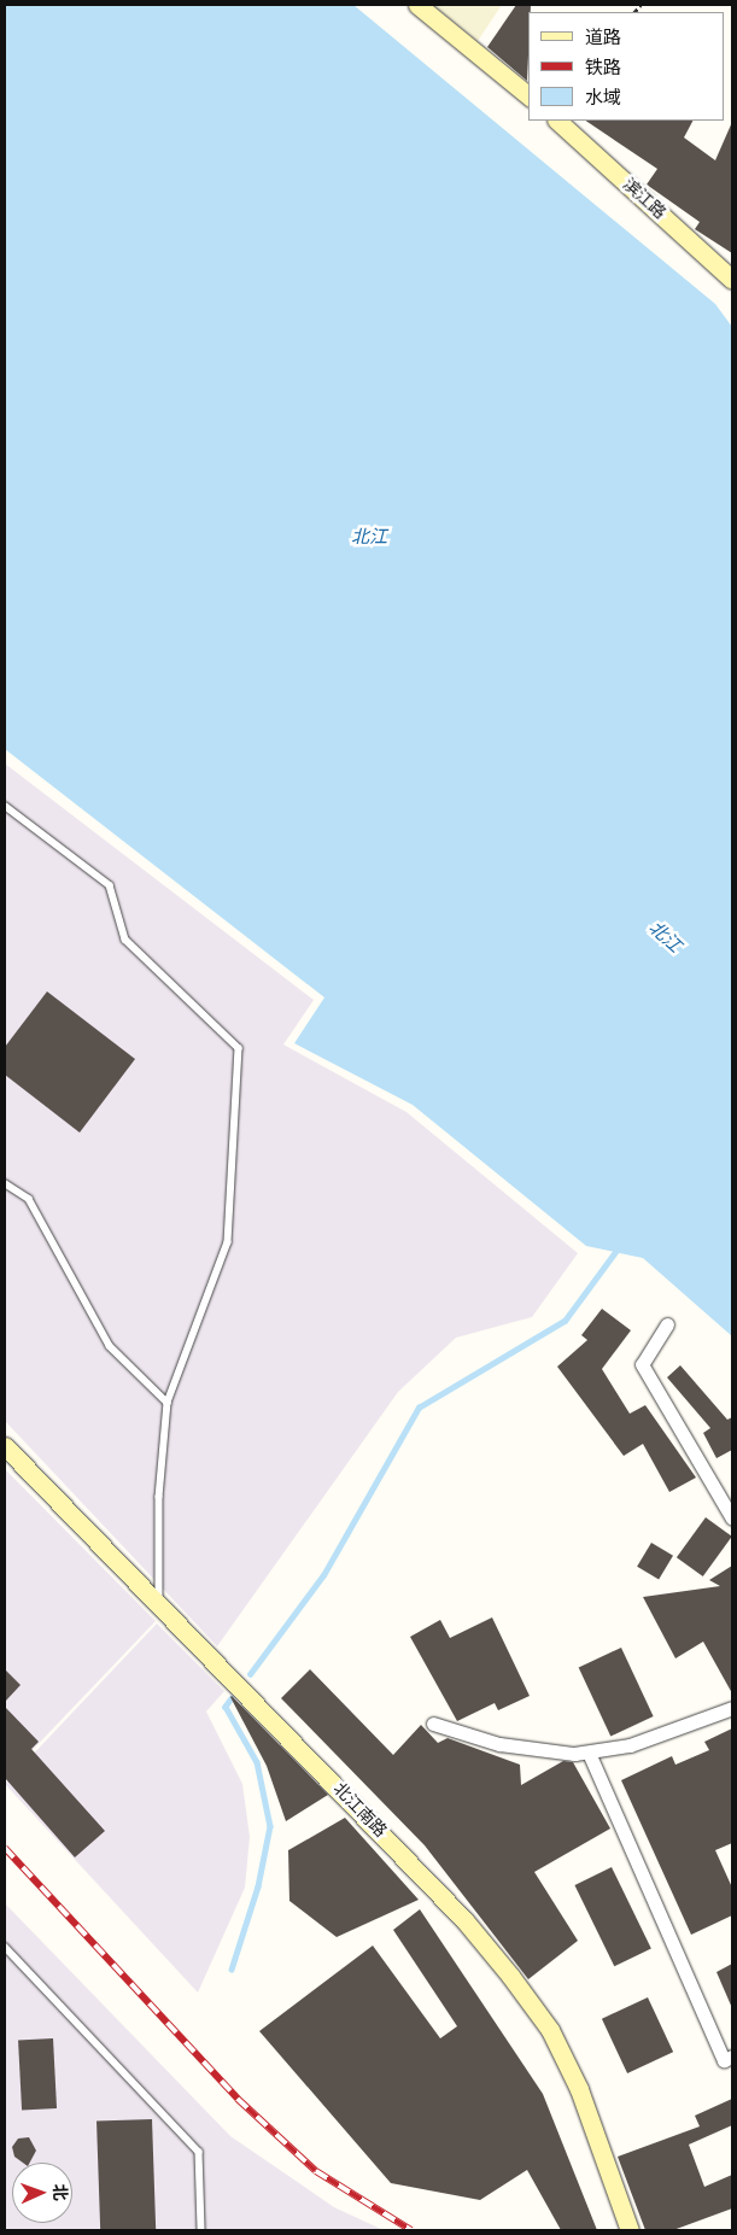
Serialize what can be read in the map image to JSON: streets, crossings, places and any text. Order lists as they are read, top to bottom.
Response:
{
  "streets": {
    "street": ["滨江路", "北江南路"]
  },
  "water": ["北江"],
  "legend": ["道路", "铁路", "水域"],
  "north": "right"
}
